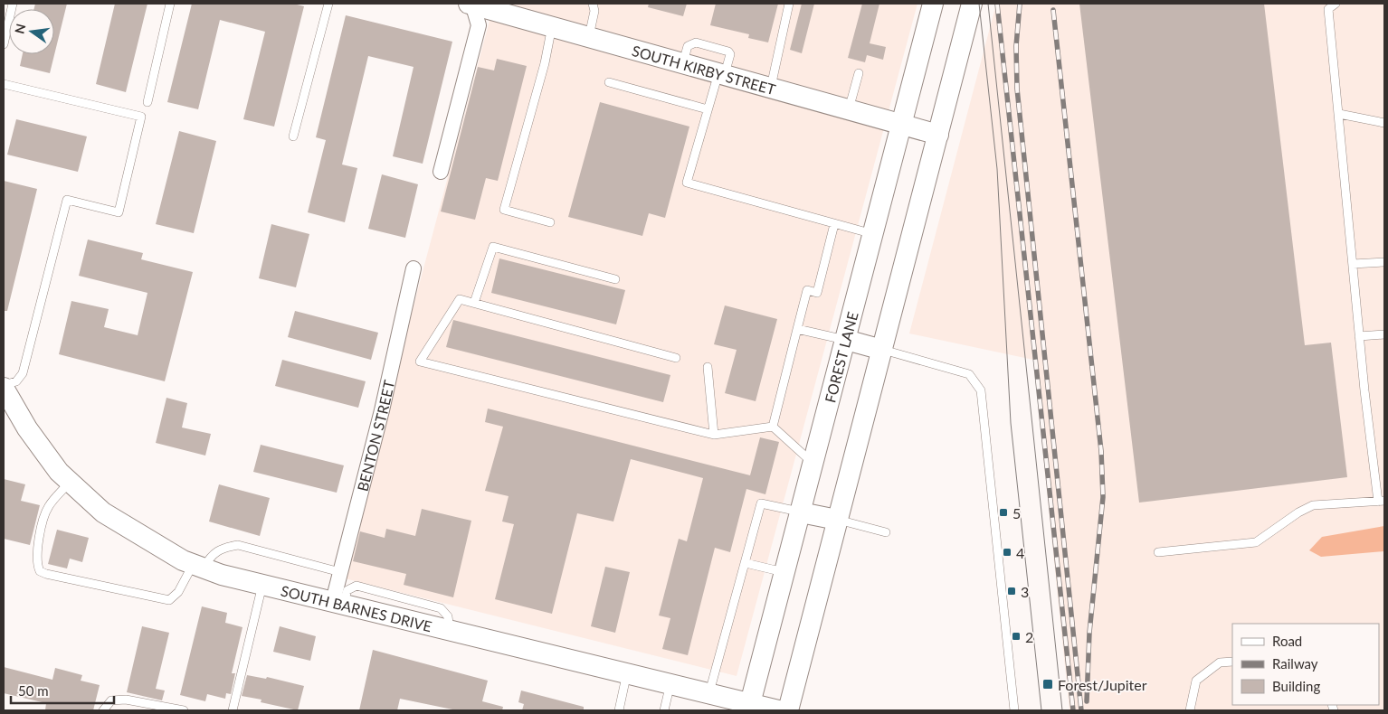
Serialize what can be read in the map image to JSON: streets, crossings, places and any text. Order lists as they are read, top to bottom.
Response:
{
  "streets": {
    "main road": ["SOUTH KIRBY STREET", "FOREST LANE", "SOUTH BARNES DRIVE"],
    "street": ["BENTON STREET"]
  },
  "crossings": [
    ["SOUTH KIRBY STREET", "FOREST LANE"],
    ["FOREST LANE", "SOUTH BARNES DRIVE"],
    ["BENTON STREET", "SOUTH BARNES DRIVE"]
  ],
  "places": {
    "transit": [
      "5",
      "4",
      "3",
      "2",
      "Forest/Jupiter"
    ]
  },
  "legend": ["Road", "Railway", "Building"],
  "scale_bar": "50 m",
  "north": "left"
}
